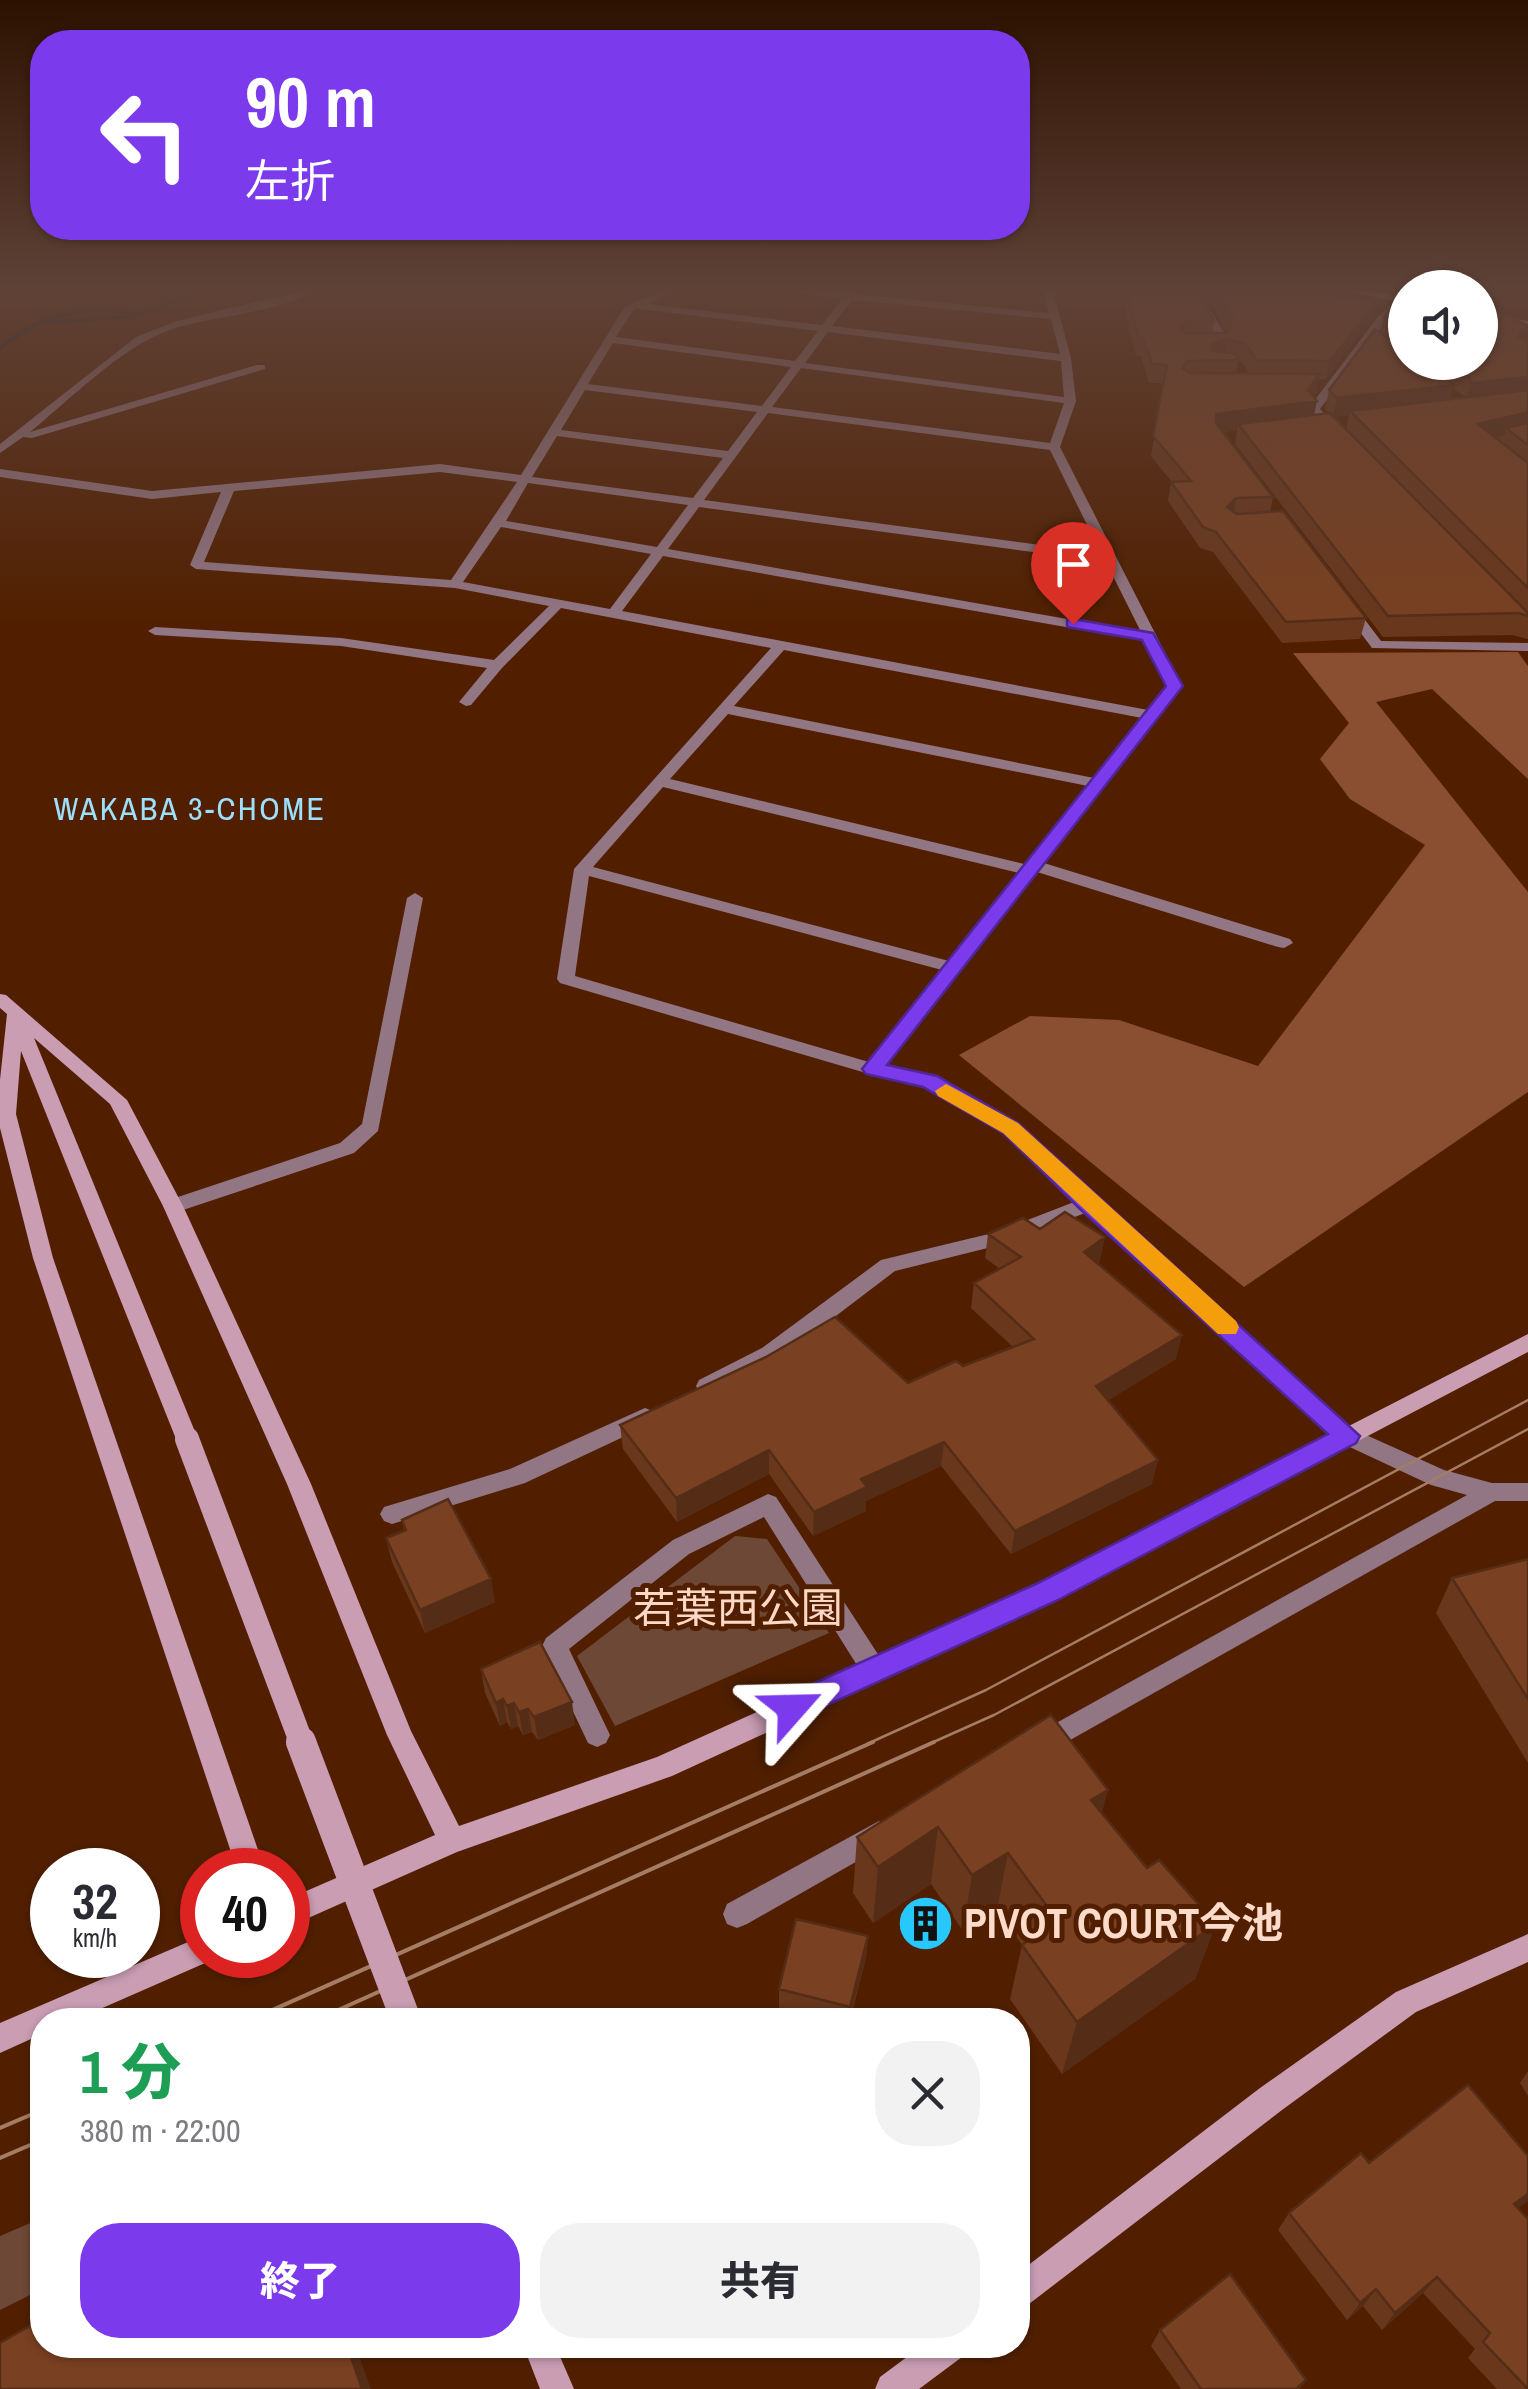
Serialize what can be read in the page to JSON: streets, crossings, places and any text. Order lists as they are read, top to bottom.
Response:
{
  "districts": ["WAKABA 3-CHOME"],
  "parks": ["若葉西公園"],
  "places": {
    "building": ["PIVOT COURT今池"]
  },
  "page": {
    "turn": ["90 m", "左折"],
    "speed": "32 km/h",
    "limit": "40",
    "heading": ["1 分", "380 m · 22:00"],
    "buttons": ["終了", "共有"]
  }
}
